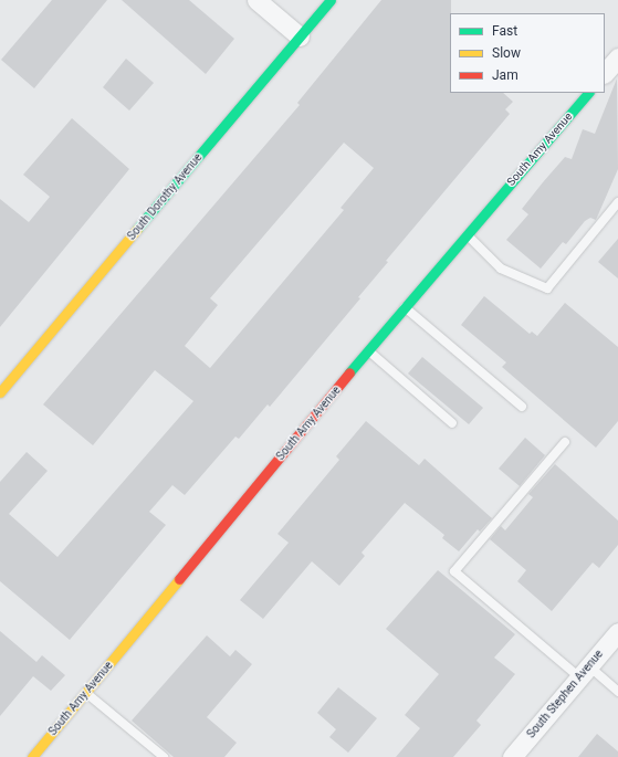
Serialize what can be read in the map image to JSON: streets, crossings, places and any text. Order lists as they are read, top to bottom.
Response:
{
  "streets": {
    "street": ["South Amy Avenue", "South Dorothy Avenue", "South Stephen Avenue"]
  },
  "legend": ["Fast", "Slow", "Jam"]
}
